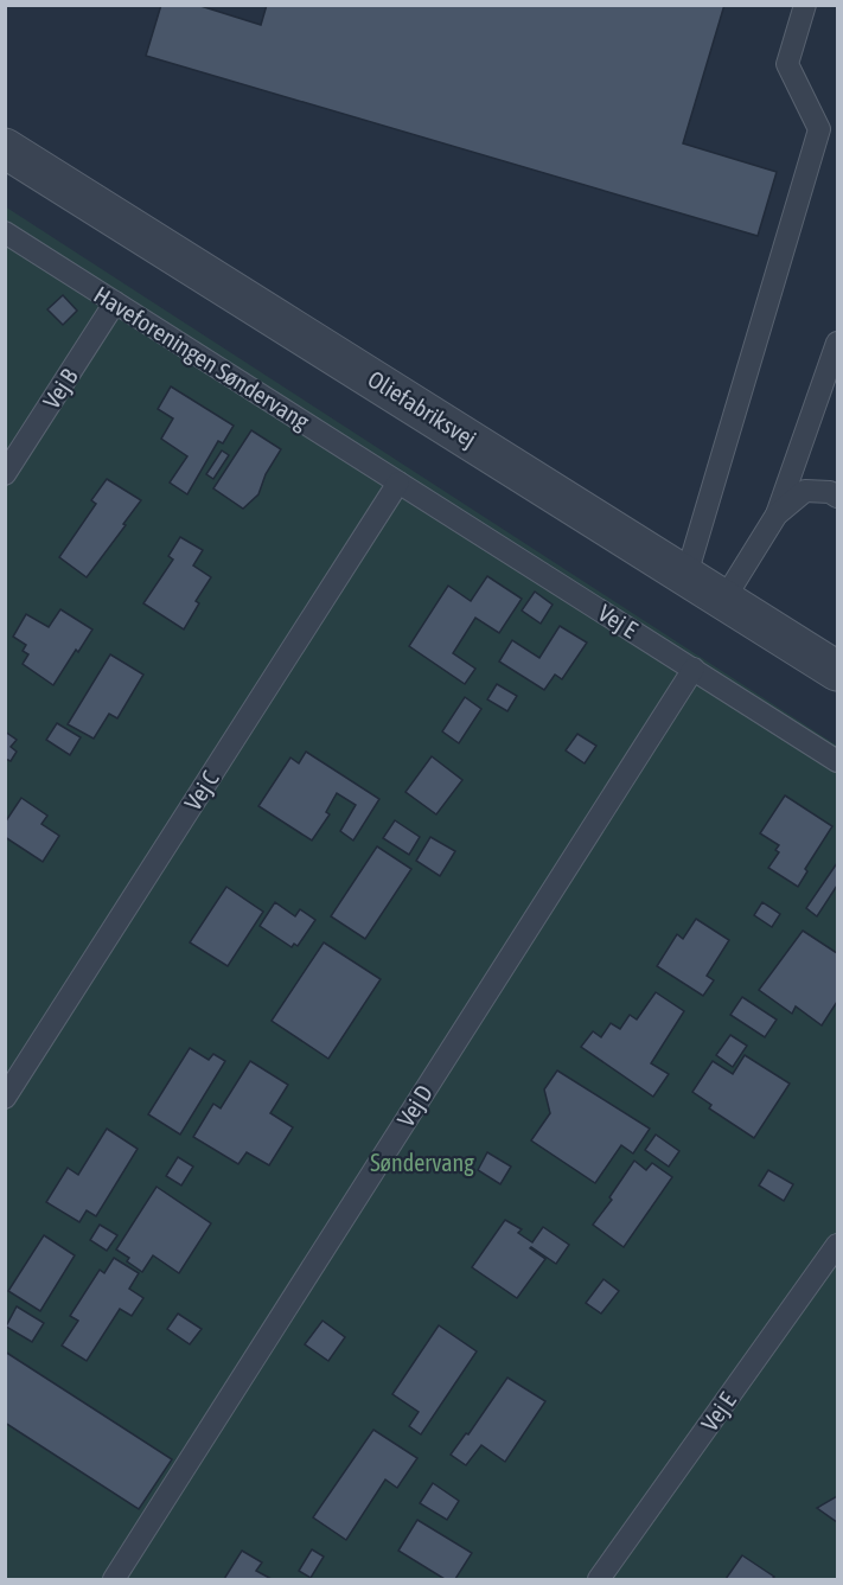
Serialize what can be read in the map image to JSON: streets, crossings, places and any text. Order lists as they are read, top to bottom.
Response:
{
  "streets": {
    "street": ["Oliefabriksvej"],
    "lane": [
      "Haveforeningen Søndervang",
      "Vej B",
      "Vej E",
      "Vej C",
      "Vej D"
    ]
  },
  "crossings": [
    ["Haveforeningen Søndervang", "Vej B"],
    ["Haveforeningen Søndervang", "Vej E"],
    ["Haveforeningen Søndervang", "Vej C"],
    ["Vej E", "Vej C"],
    ["Vej E", "Vej D"]
  ],
  "parks": ["Søndervang"]
}
